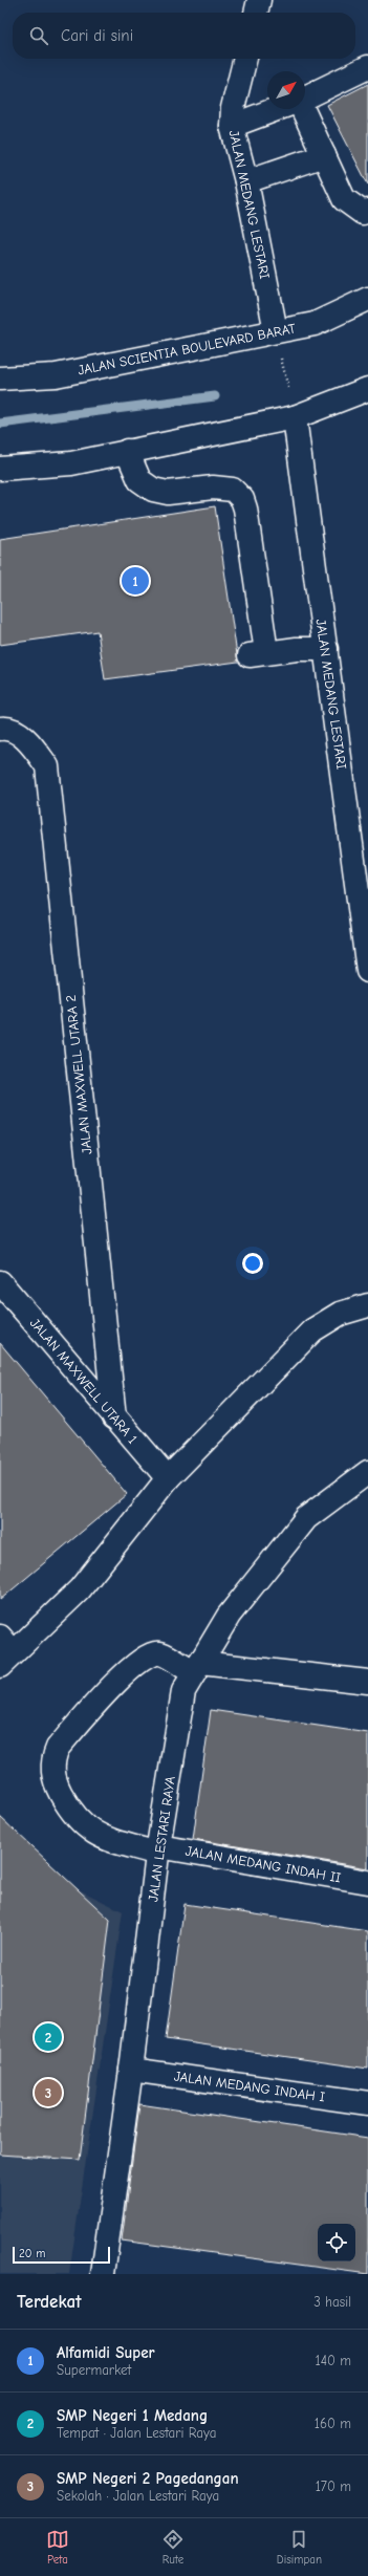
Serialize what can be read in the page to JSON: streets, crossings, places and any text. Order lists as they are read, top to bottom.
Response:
{
  "streets": {
    "street": [
      "JALAN MEDANG LESTARI",
      "JALAN SCIENTIA BOULEVARD BARAT",
      "JALAN MAXWELL UTARA 2",
      "JALAN MAXWELL UTARA 1",
      "JALAN LESTARI RAYA",
      "JALAN MEDANG INDAH II",
      "JALAN MEDANG INDAH I"
    ]
  },
  "crossings": [
    ["JALAN MEDANG LESTARI", "JALAN SCIENTIA BOULEVARD BARAT"],
    ["JALAN MAXWELL UTARA 2", "JALAN MAXWELL UTARA 1"],
    ["JALAN LESTARI RAYA", "JALAN MEDANG INDAH II"],
    ["JALAN LESTARI RAYA", "JALAN MEDANG INDAH I"]
  ],
  "scale_bar": "20 m",
  "north": "top right",
  "page": {
    "search": "Cari di sini",
    "pins": ["1", "2", "3"],
    "scale": "20 m",
    "heading": ["Terdekat", "3 hasil"],
    "list": [
      {
        "mark": "1",
        "name": "Alfamidi Super",
        "note": "Supermarket",
        "value": "140 m"
      },
      {
        "mark": "2",
        "name": "SMP Negeri 1 Medang",
        "note": "Tempat · Jalan Lestari Raya",
        "value": "160 m"
      },
      {
        "mark": "3",
        "name": "SMP Negeri 2 Pagedangan",
        "note": "Sekolah · Jalan Lestari Raya",
        "value": "170 m"
      }
    ],
    "nav": ["Peta", "Rute", "Disimpan"]
  }
}
